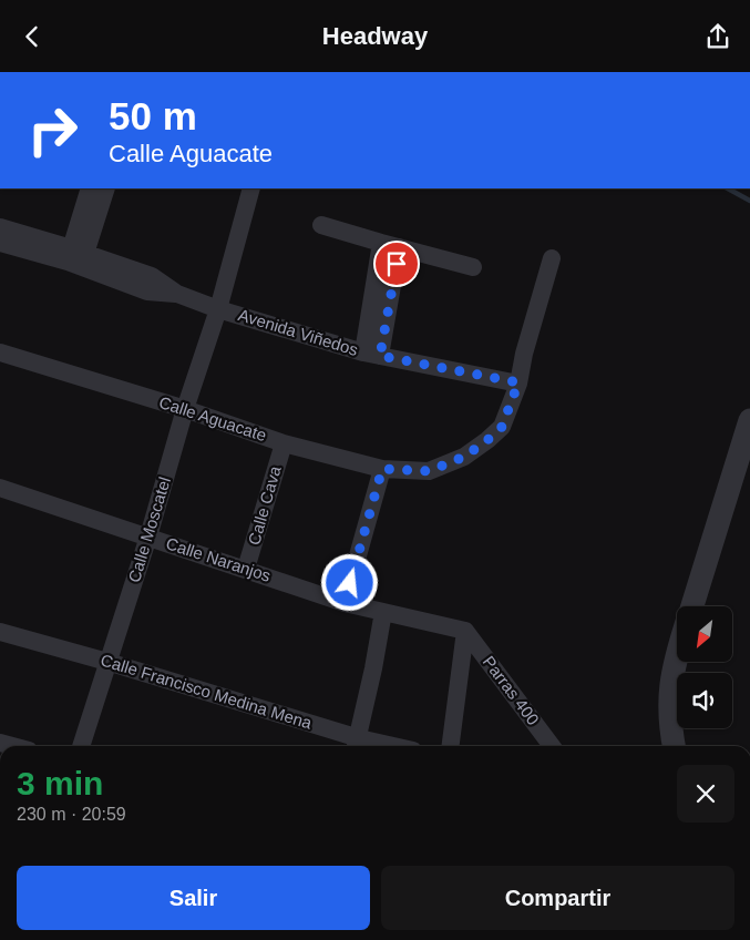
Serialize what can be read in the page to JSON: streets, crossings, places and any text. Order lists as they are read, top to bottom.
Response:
{
  "streets": {
    "street": [
      "Avenida Viñedos",
      "Calle Aguacate",
      "Calle Cava",
      "Calle Moscatel",
      "Calle Naranjos",
      "Parras 400",
      "Calle Francisco Medina Mena"
    ]
  },
  "crossings": [
    ["Avenida Viñedos", "Calle Aguacate"],
    ["Avenida Viñedos", "Calle Moscatel"],
    ["Calle Aguacate", "Calle Cava"],
    ["Calle Aguacate", "Calle Moscatel"],
    ["Calle Cava", "Calle Naranjos"],
    ["Calle Moscatel", "Calle Naranjos"],
    ["Calle Moscatel", "Calle Francisco Medina Mena"],
    ["Calle Naranjos", "Parras 400"]
  ],
  "north": "bottom left",
  "page": {
    "header": "Headway",
    "turn": ["50 m", "Calle Aguacate"],
    "heading": ["3 min", "230 m · 20:59"],
    "buttons": ["Salir", "Compartir"]
  }
}
